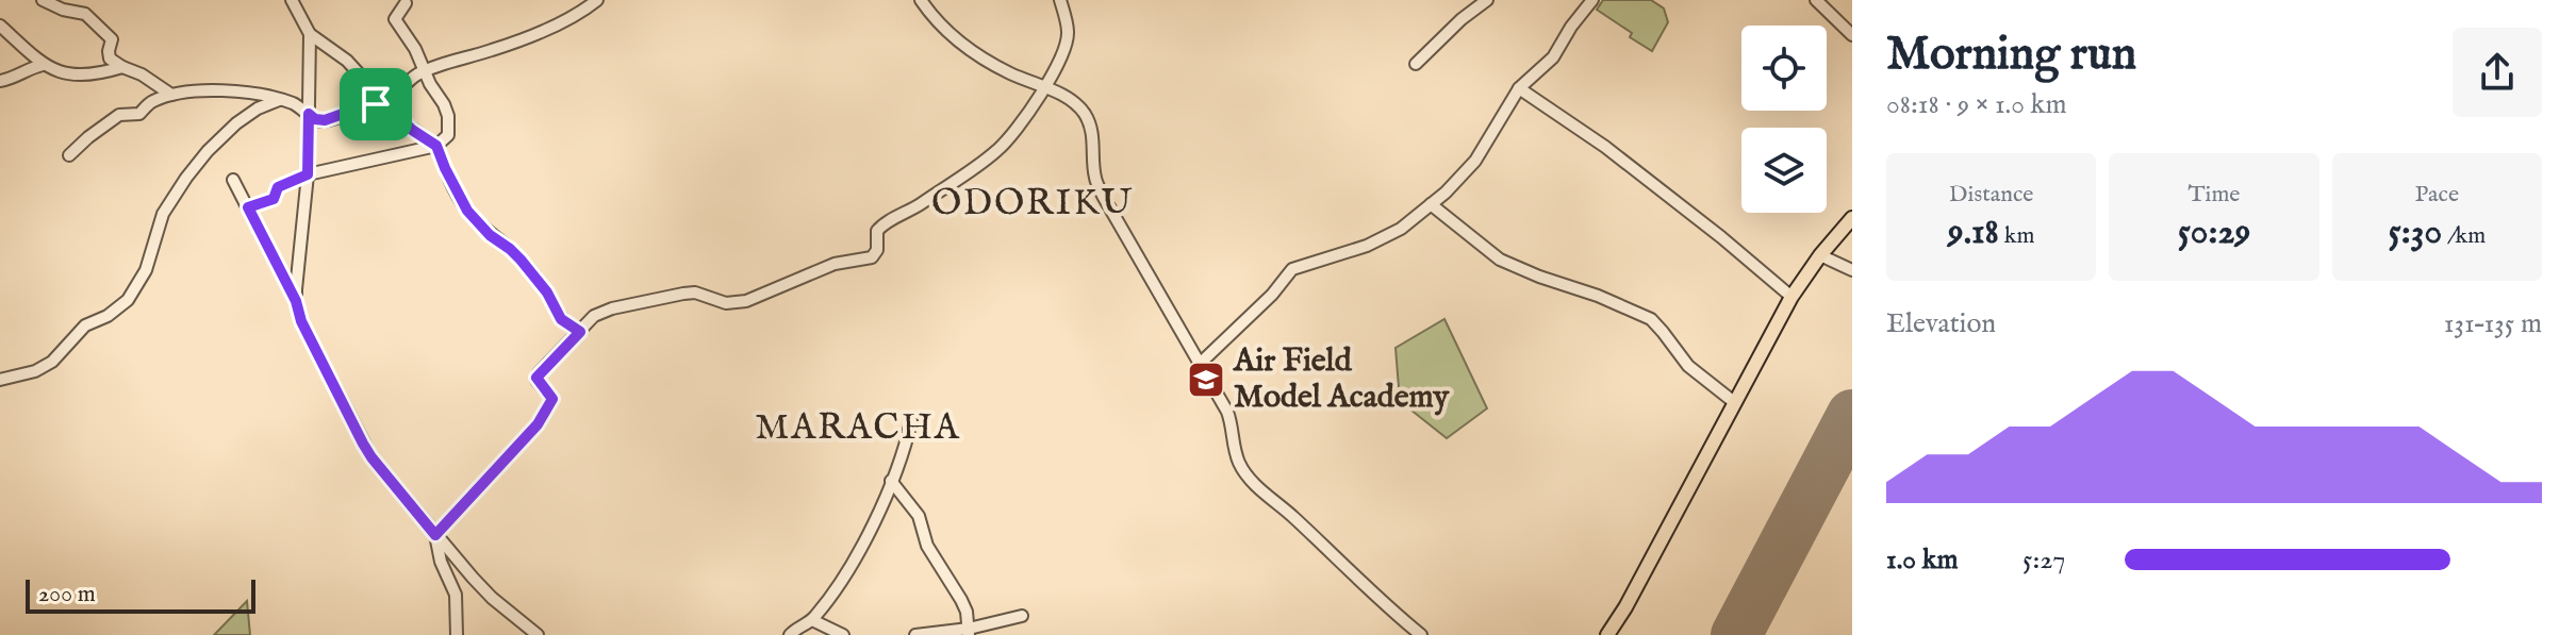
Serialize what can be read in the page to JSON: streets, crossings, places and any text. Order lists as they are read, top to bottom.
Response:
{
  "districts": ["ODORIKU", "MARACHA"],
  "places": {
    "school or university": ["Air Field Model Academy"]
  },
  "scale_bar": "200 m",
  "page": {
    "heading": ["Morning run", "08:18 · 9 × 1.0 km"],
    "stats": [
      ["Distance", "9.18 km"],
      ["Time", "50:29"],
      ["Pace", "5:30 /km"]
    ],
    "chart": ["Elevation", "131–135 m"],
    "list": [
      {
        "name": "1.0 km",
        "note": "5:27"
      }
    ],
    "scale": "200 m"
  }
}
